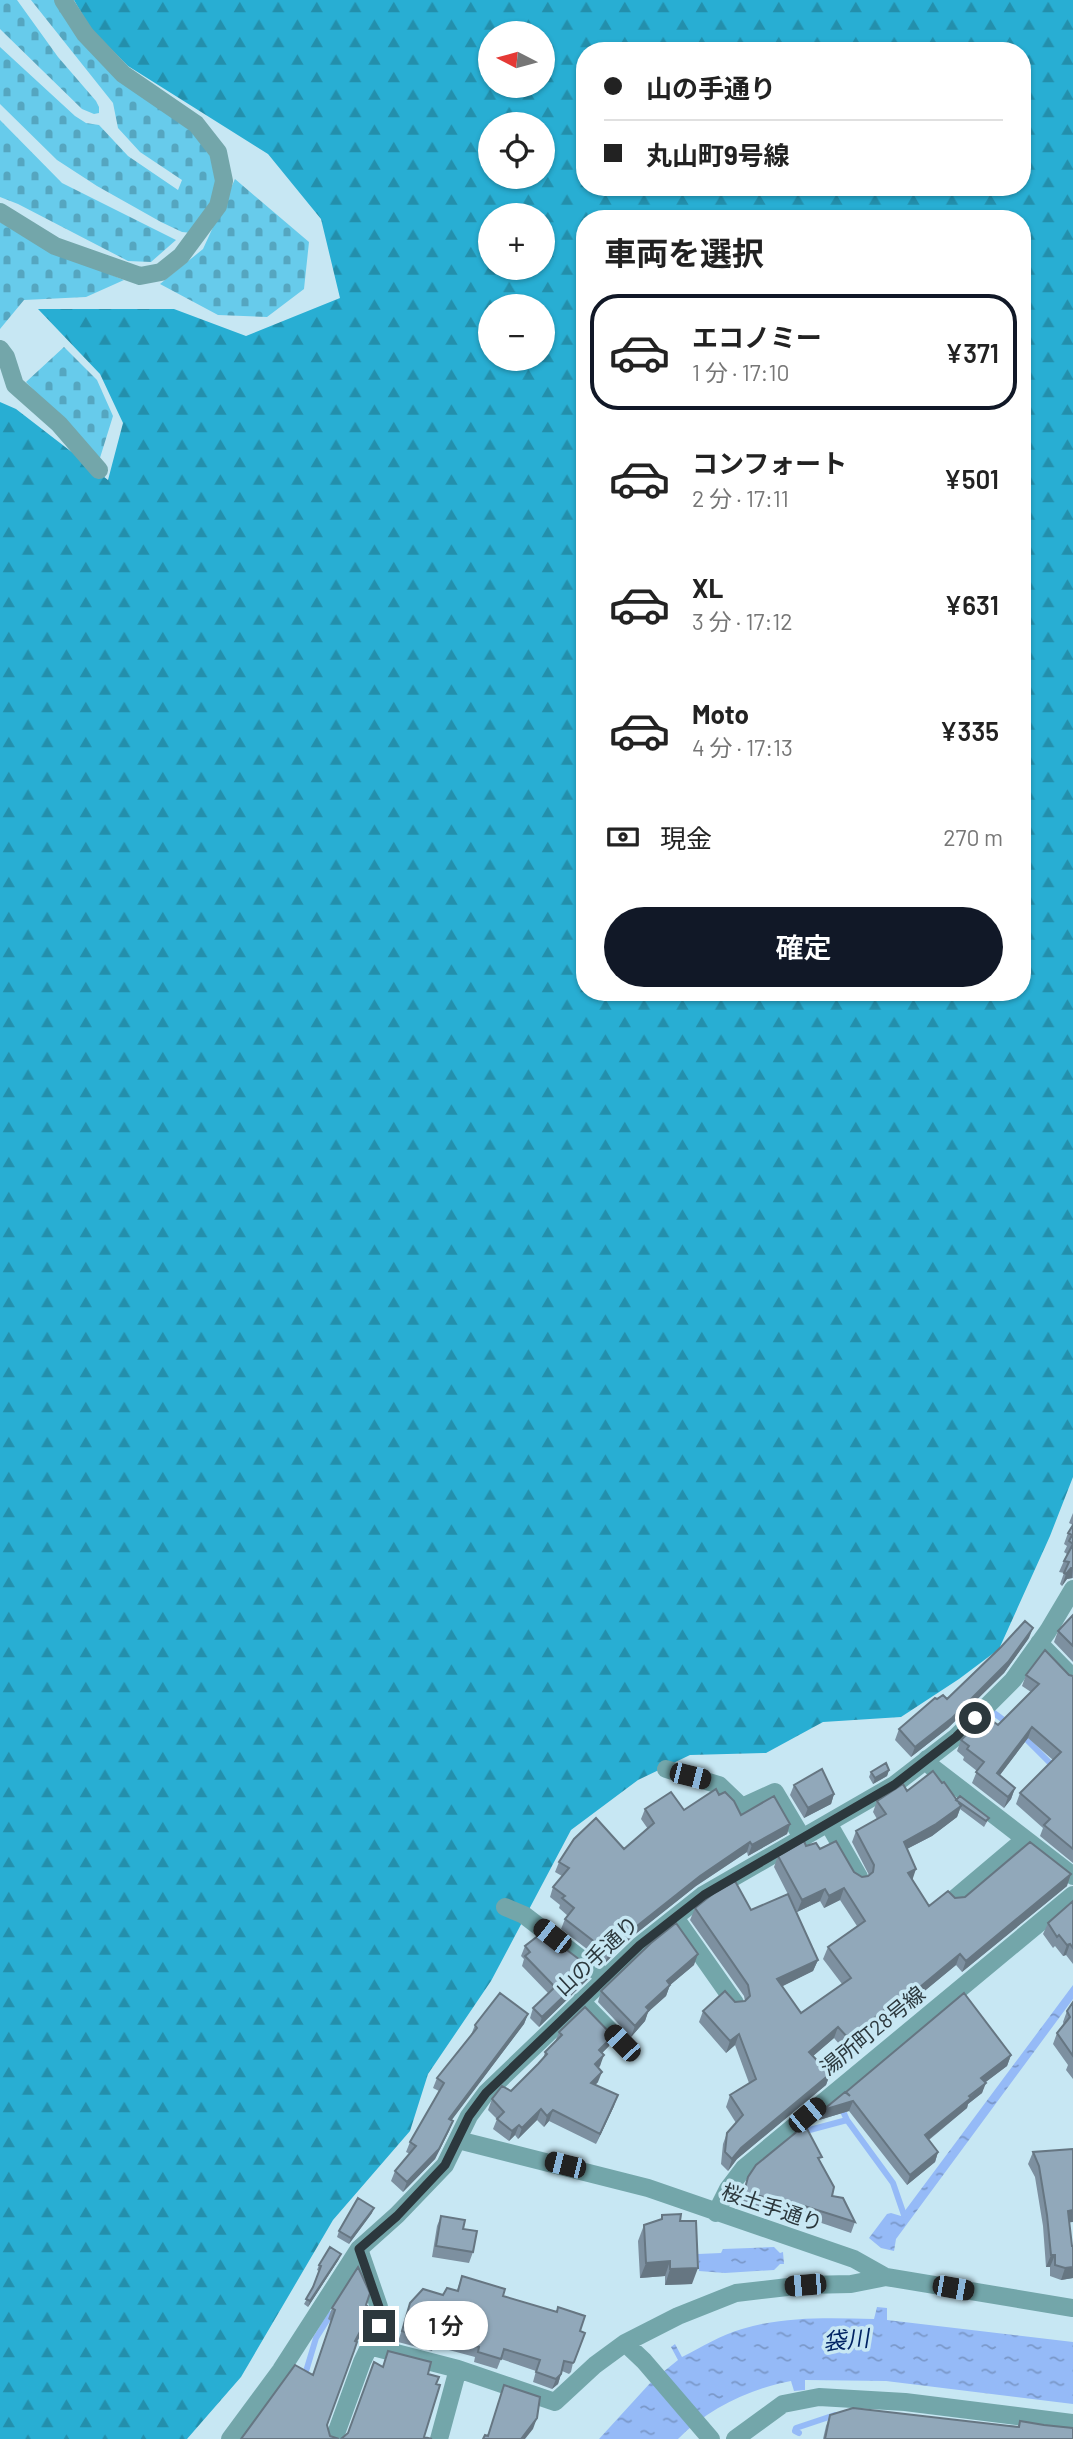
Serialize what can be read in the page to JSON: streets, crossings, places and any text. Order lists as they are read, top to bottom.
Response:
{
  "streets": {
    "street": ["山の手通り", "湯所町28号線", "桜土手通り"]
  },
  "crossings": [
    ["山の手通り", "桜土手通り"],
    ["湯所町28号線", "桜土手通り"]
  ],
  "water": ["袋川"],
  "north": "left",
  "page": {
    "map_buttons": ["+", "−"],
    "banner": ["山の手通り", "丸山町9号線"],
    "heading": "車両を選択",
    "list": [
      {
        "name": "エコノミー",
        "note": "1 分 · 17:10",
        "value": "¥371"
      },
      {
        "name": "コンフォート",
        "note": "2 分 · 17:11",
        "value": "¥501"
      },
      {
        "name": "XL",
        "note": "3 分 · 17:12",
        "value": "¥631"
      },
      {
        "name": "Moto",
        "note": "4 分 · 17:13",
        "value": "¥335"
      }
    ],
    "pay": ["現金", "270 m"],
    "buttons": "確定",
    "bubble": "1 分"
  }
}
